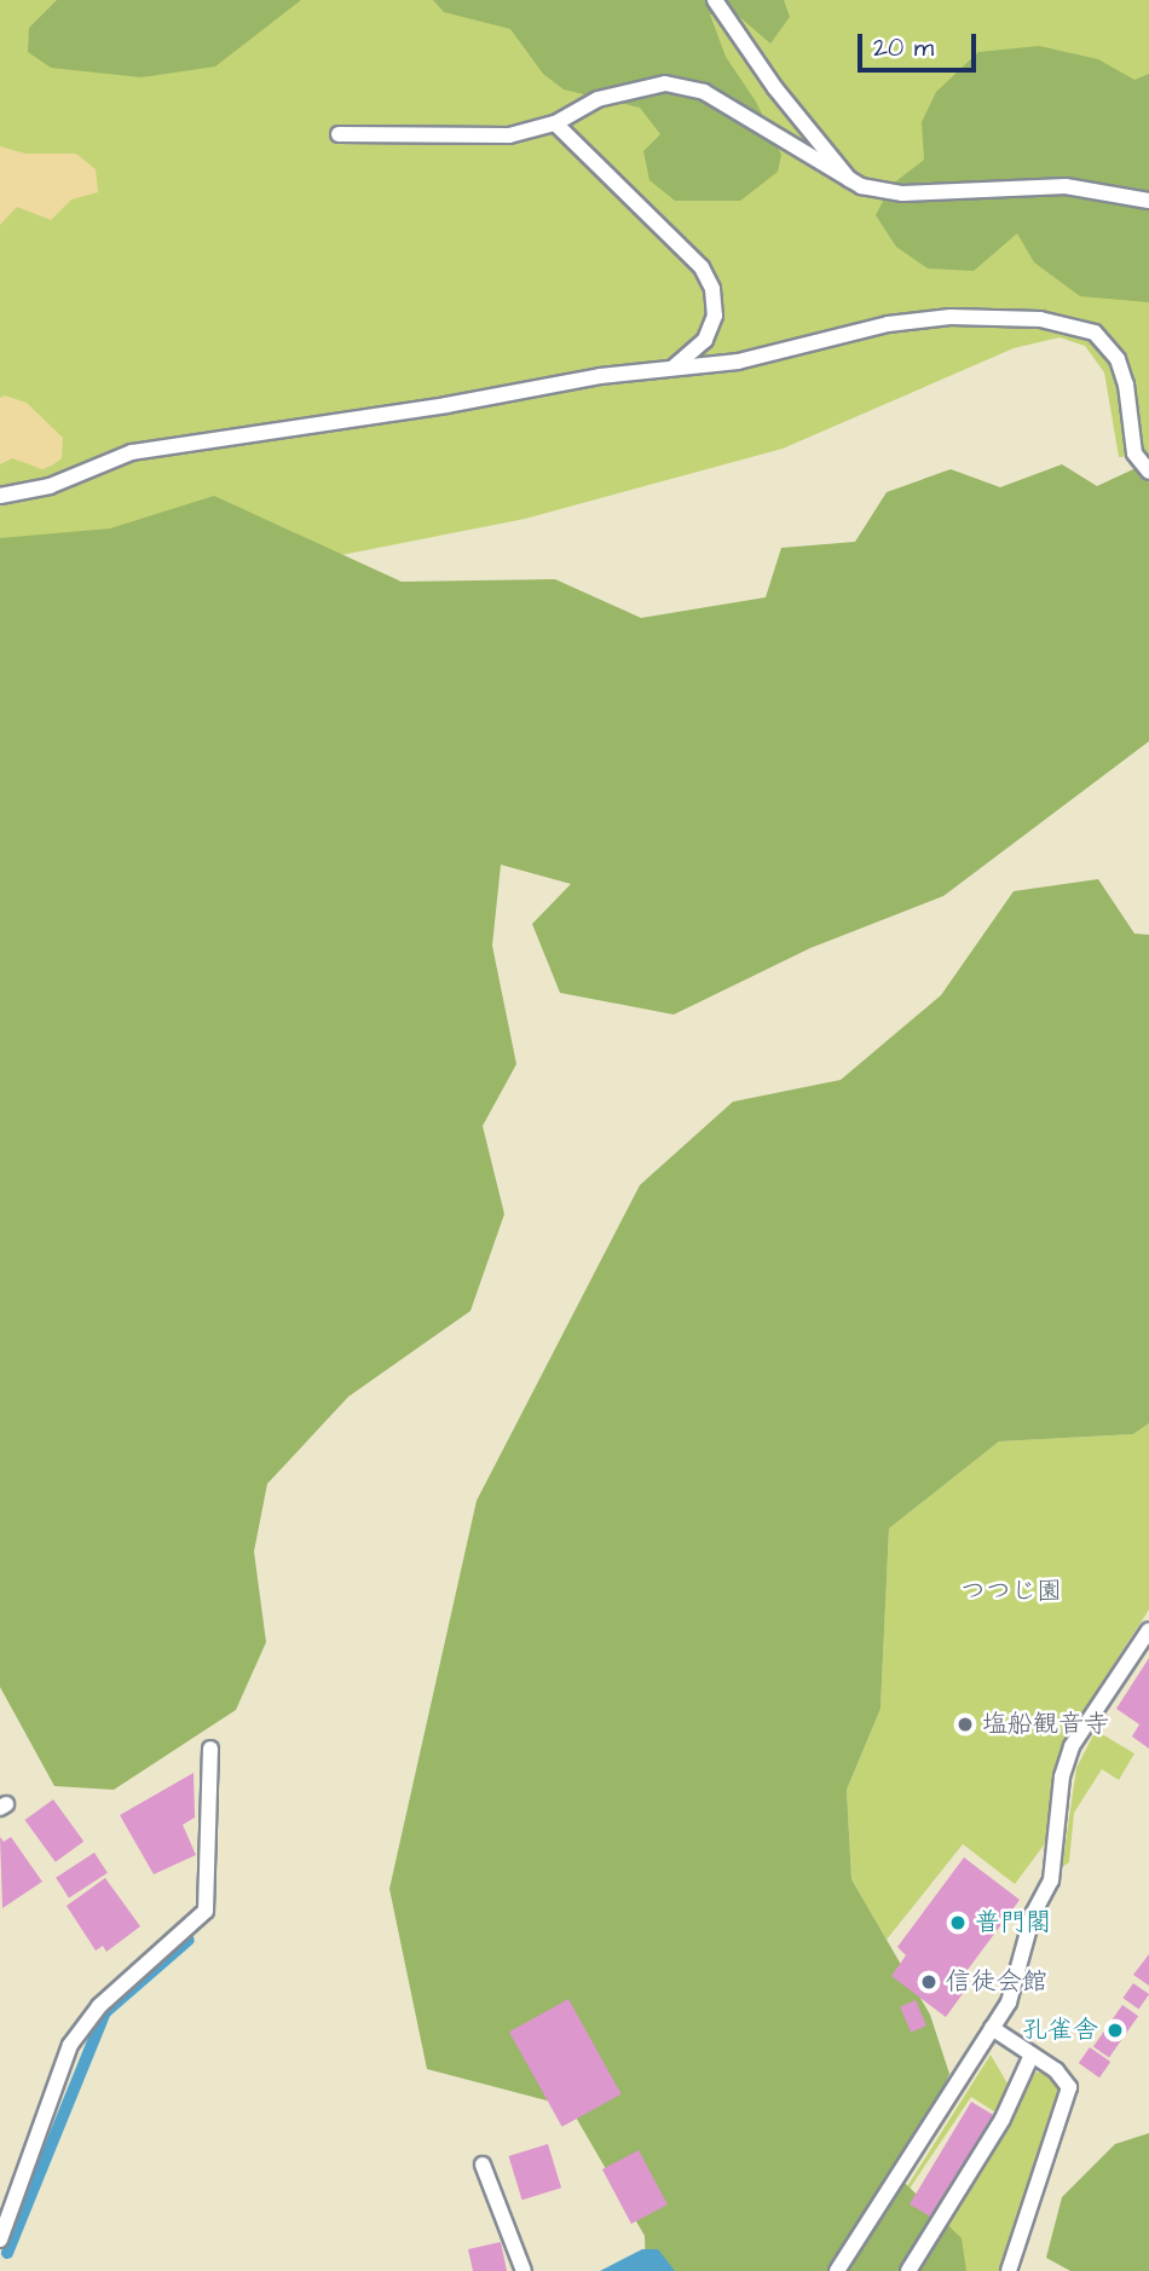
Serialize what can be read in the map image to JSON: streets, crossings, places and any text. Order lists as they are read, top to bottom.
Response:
{
  "parks": ["つつじ園"],
  "places": [
    "塩船観音寺",
    "普門閣",
    "信徒会館",
    "孔雀舎"
  ],
  "scale_bar": "20 m"
}
